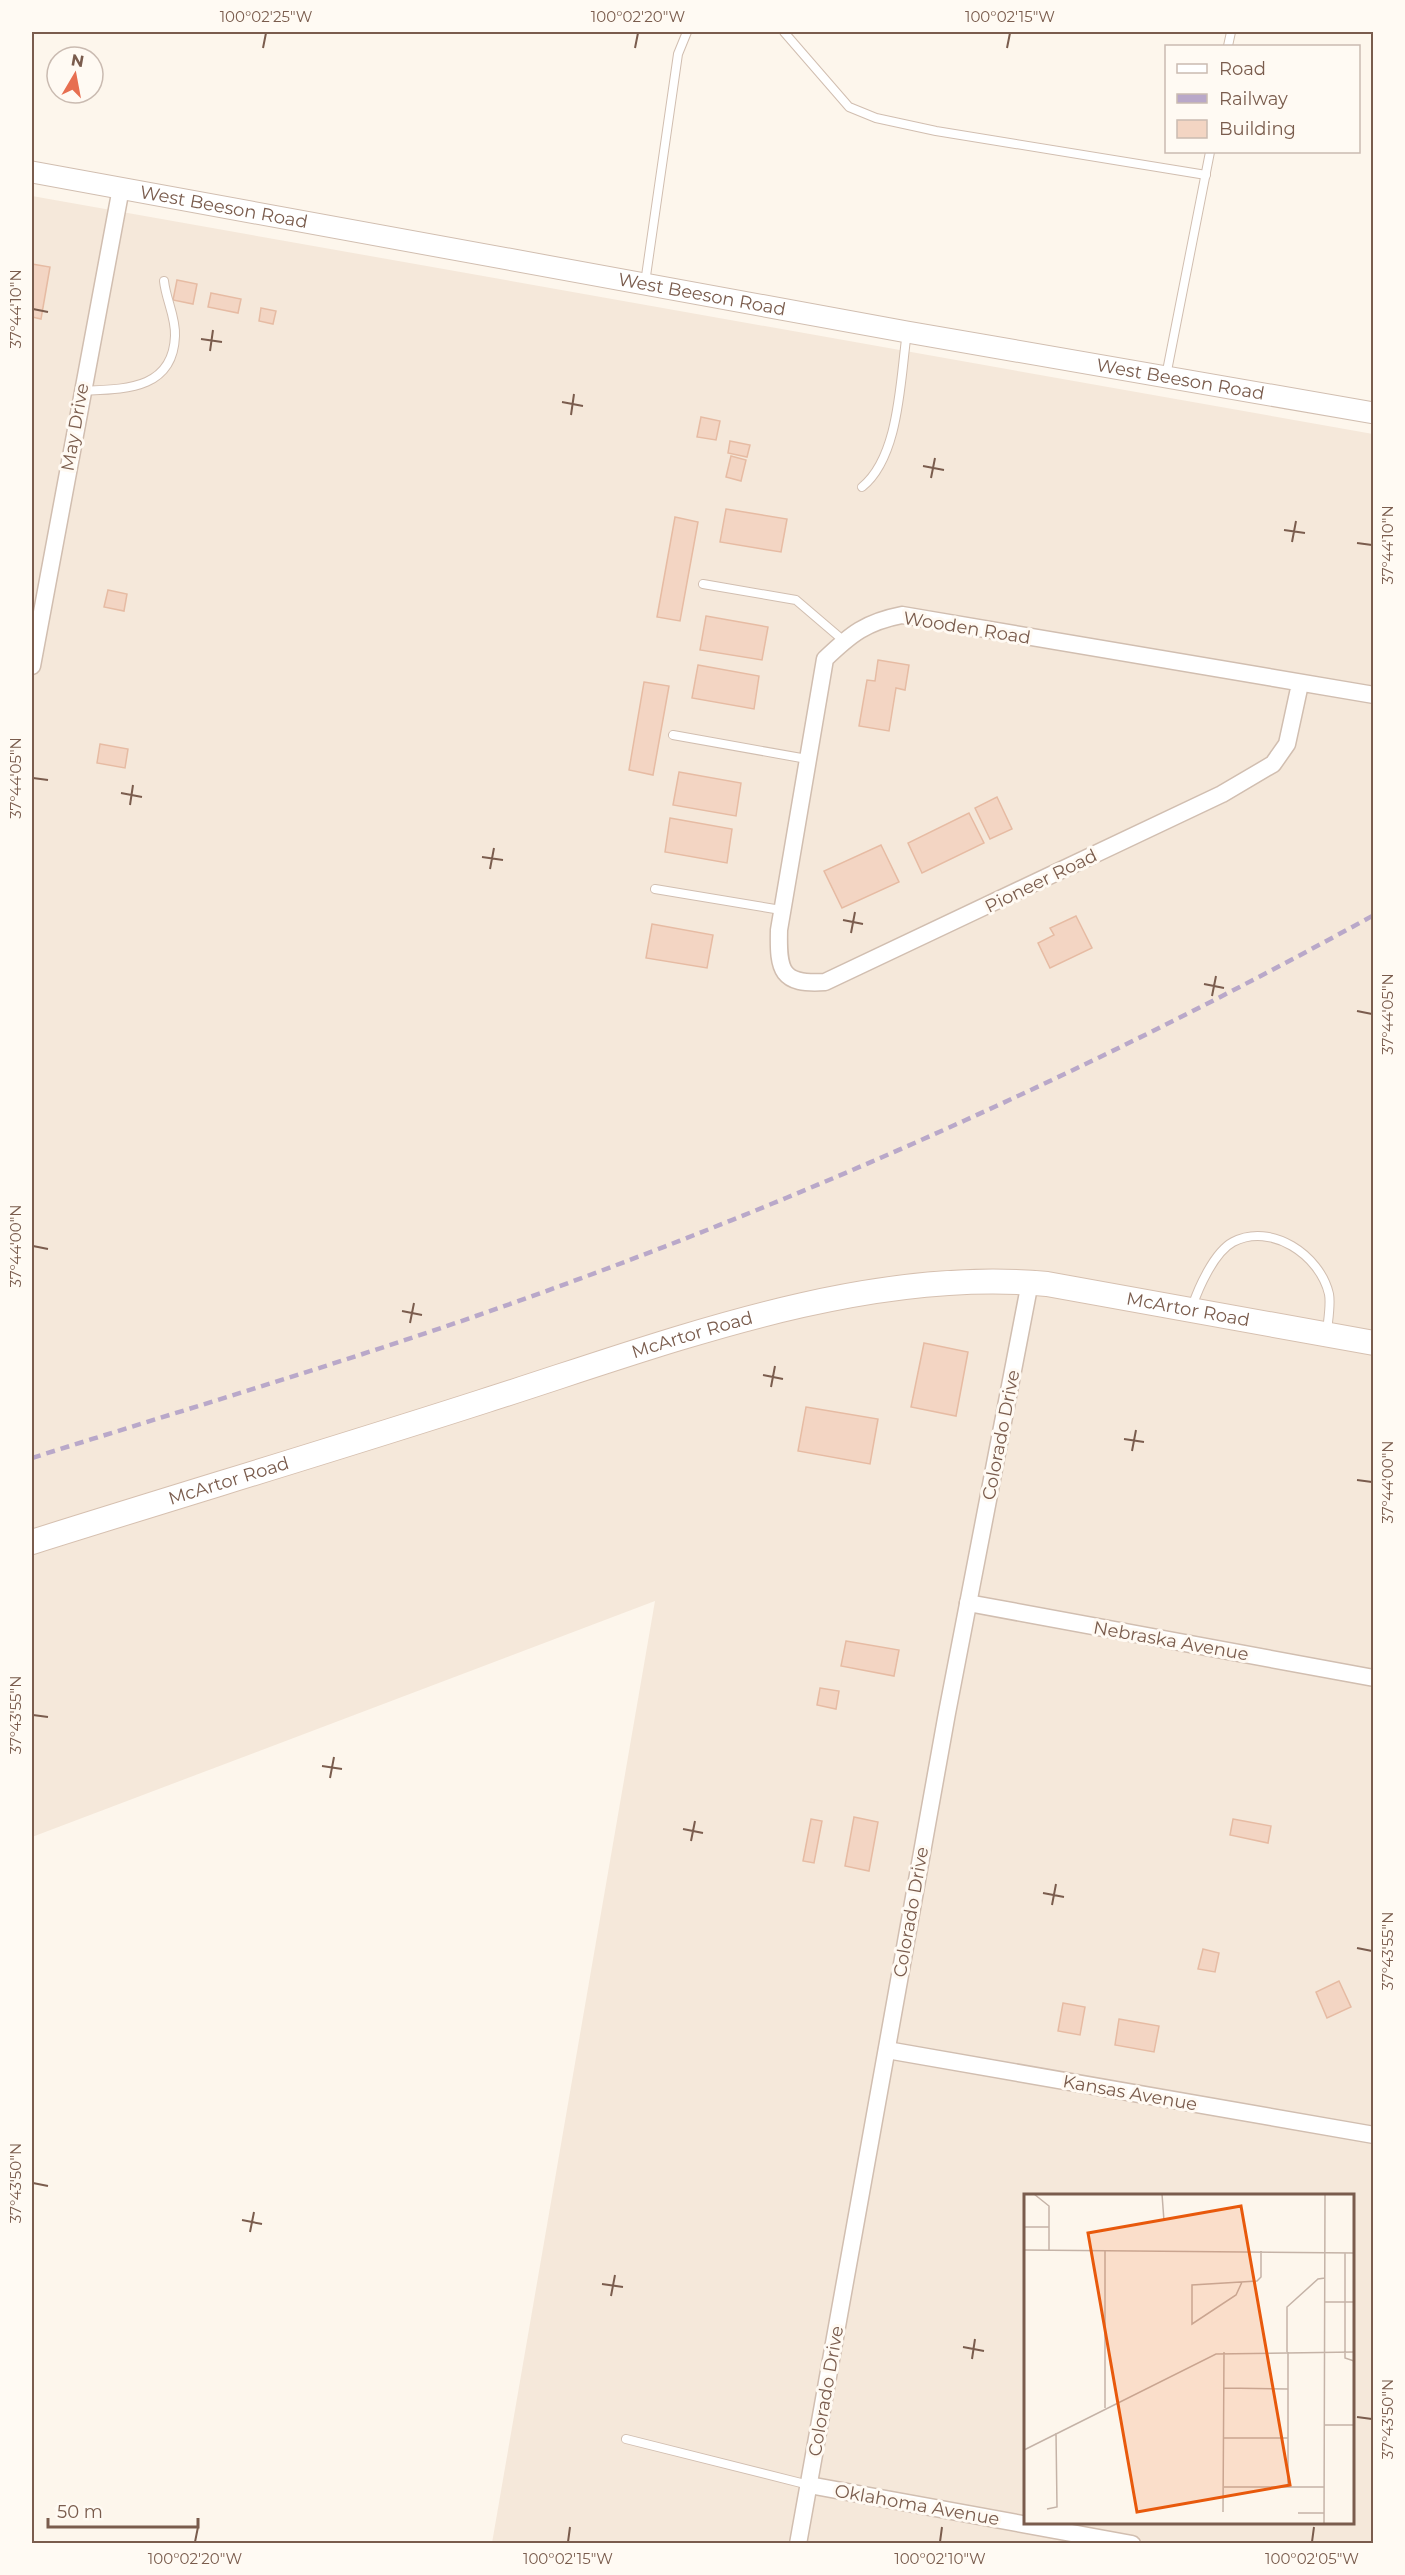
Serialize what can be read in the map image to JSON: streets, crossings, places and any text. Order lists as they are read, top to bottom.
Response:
{
  "streets": {
    "main road": ["McArtor Road"],
    "street": [
      "West Beeson Road",
      "May Drive",
      "Wooden Road",
      "Pioneer Road",
      "Colorado Drive",
      "Nebraska Avenue",
      "Kansas Avenue",
      "Oklahoma Avenue"
    ]
  },
  "crossings": [
    ["West Beeson Road", "May Drive"],
    ["Wooden Road", "Pioneer Road"],
    ["McArtor Road", "Colorado Drive"],
    ["Colorado Drive", "Nebraska Avenue"],
    ["Colorado Drive", "Kansas Avenue"],
    ["Colorado Drive", "Oklahoma Avenue"]
  ],
  "legend": ["Road", "Railway", "Building"],
  "scale_bar": "50 m",
  "north": "top",
  "coordinates": [
    "100°02'25\"W",
    "100°02'20\"W",
    "100°02'15\"W",
    "37°44'10\"N",
    "37°44'05\"N",
    "37°44'00\"N",
    "37°43'55\"N",
    "37°43'50\"N",
    "100°02'10\"W",
    "100°02'05\"W"
  ]
}
